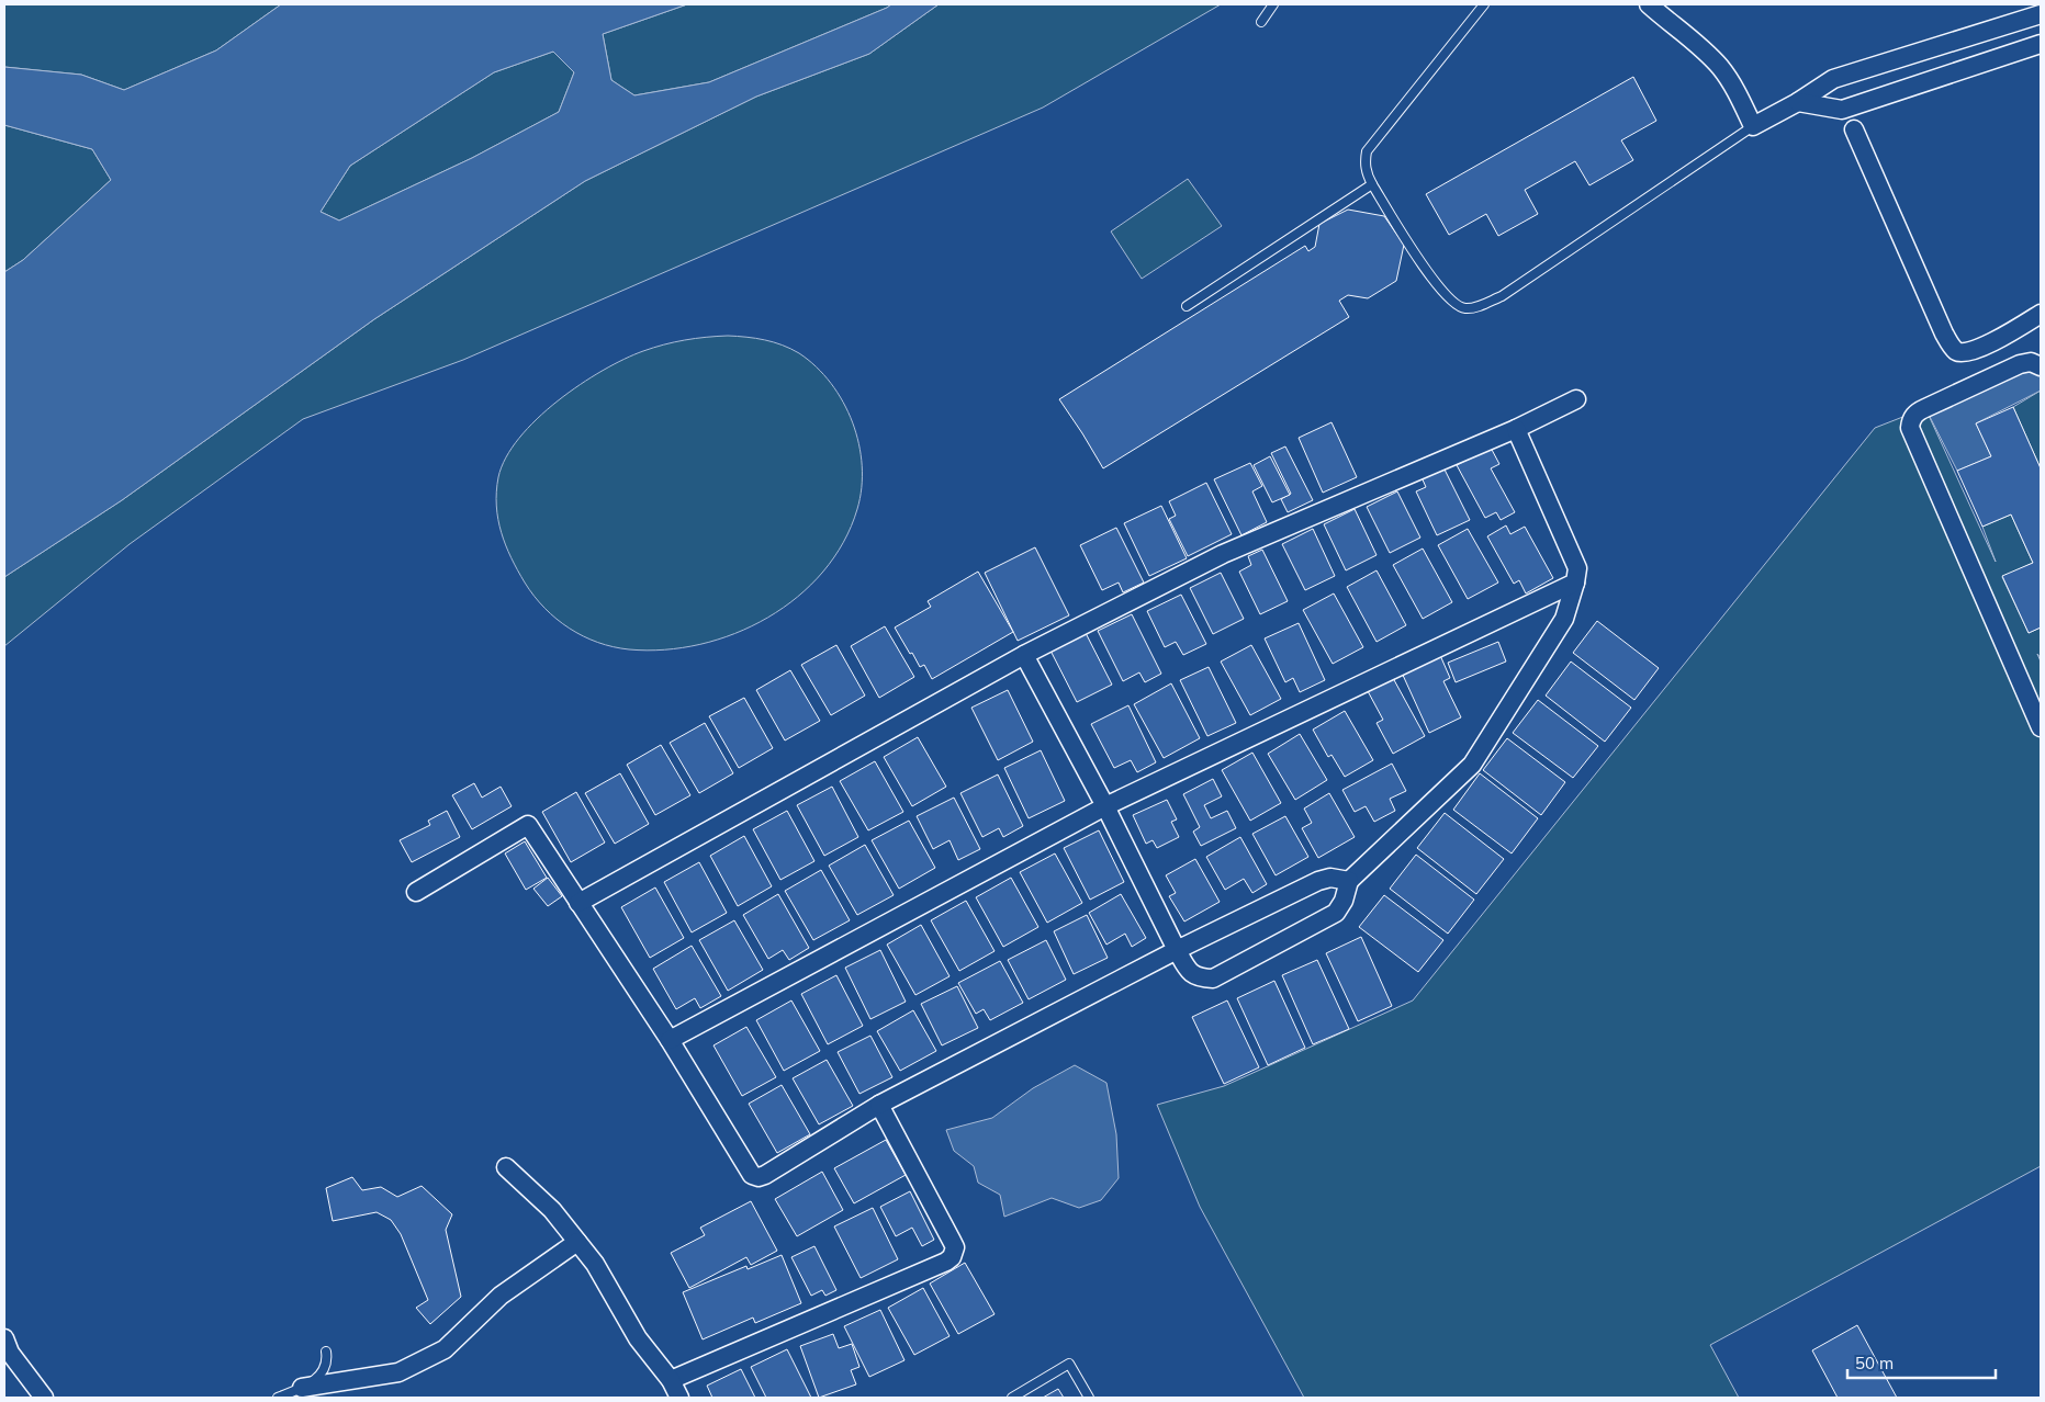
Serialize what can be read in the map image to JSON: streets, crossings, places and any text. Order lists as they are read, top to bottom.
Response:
{
  "scale_bar": "50 m"
}
